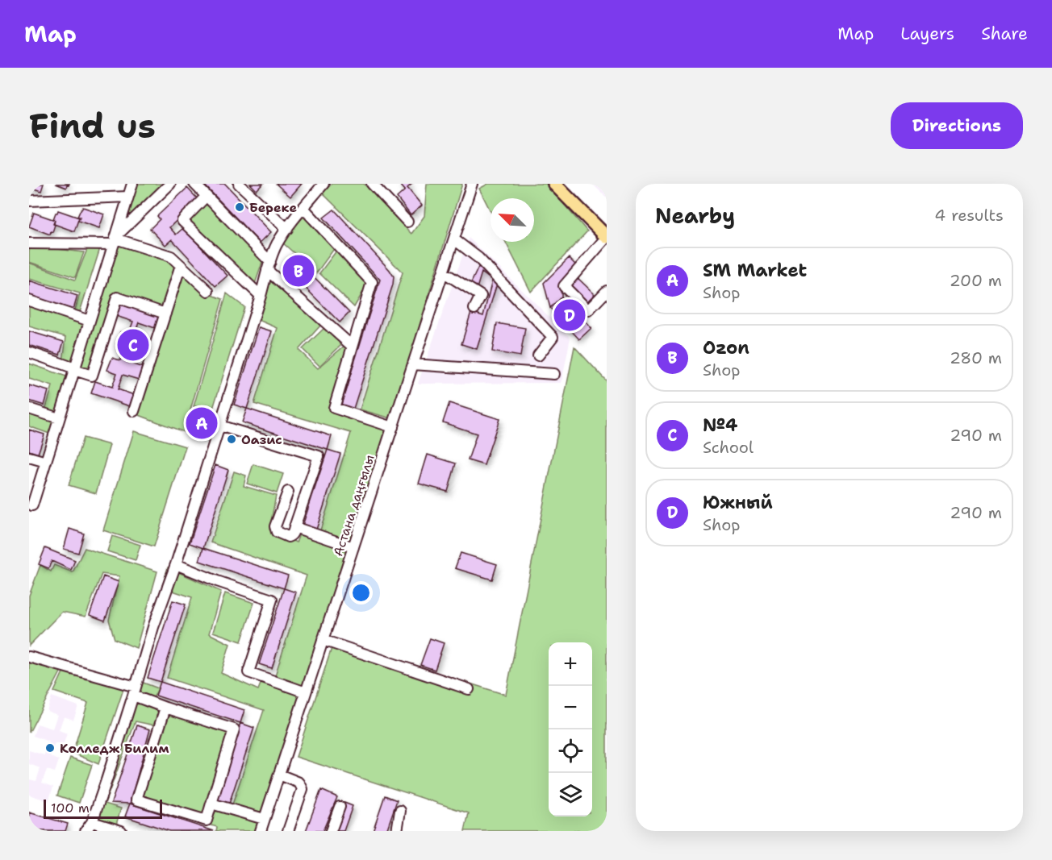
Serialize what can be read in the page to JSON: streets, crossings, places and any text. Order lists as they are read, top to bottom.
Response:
{
  "streets": {
    "street": ["Астана даңғылы"]
  },
  "places": ["Береке", "Оазис", "Колледж Билим"],
  "scale_bar": "100 m",
  "north": "top left",
  "page": {
    "header": "Map",
    "nav": ["Map", "Layers", "Share"],
    "buttons": "Directions",
    "title": "Find us",
    "heading": ["Nearby", "4 results"],
    "list": [
      {
        "mark": "A",
        "name": "SM Market",
        "note": "Shop",
        "value": "200 m"
      },
      {
        "mark": "B",
        "name": "Ozon",
        "note": "Shop",
        "value": "280 m"
      },
      {
        "mark": "C",
        "name": "№4",
        "note": "School",
        "value": "290 m"
      },
      {
        "mark": "D",
        "name": "Южный",
        "note": "Shop",
        "value": "290 m"
      }
    ],
    "pins": [
      "B",
      "D",
      "C",
      "A"
    ],
    "map_buttons": ["+", "−"],
    "scale": "100 m"
  }
}
